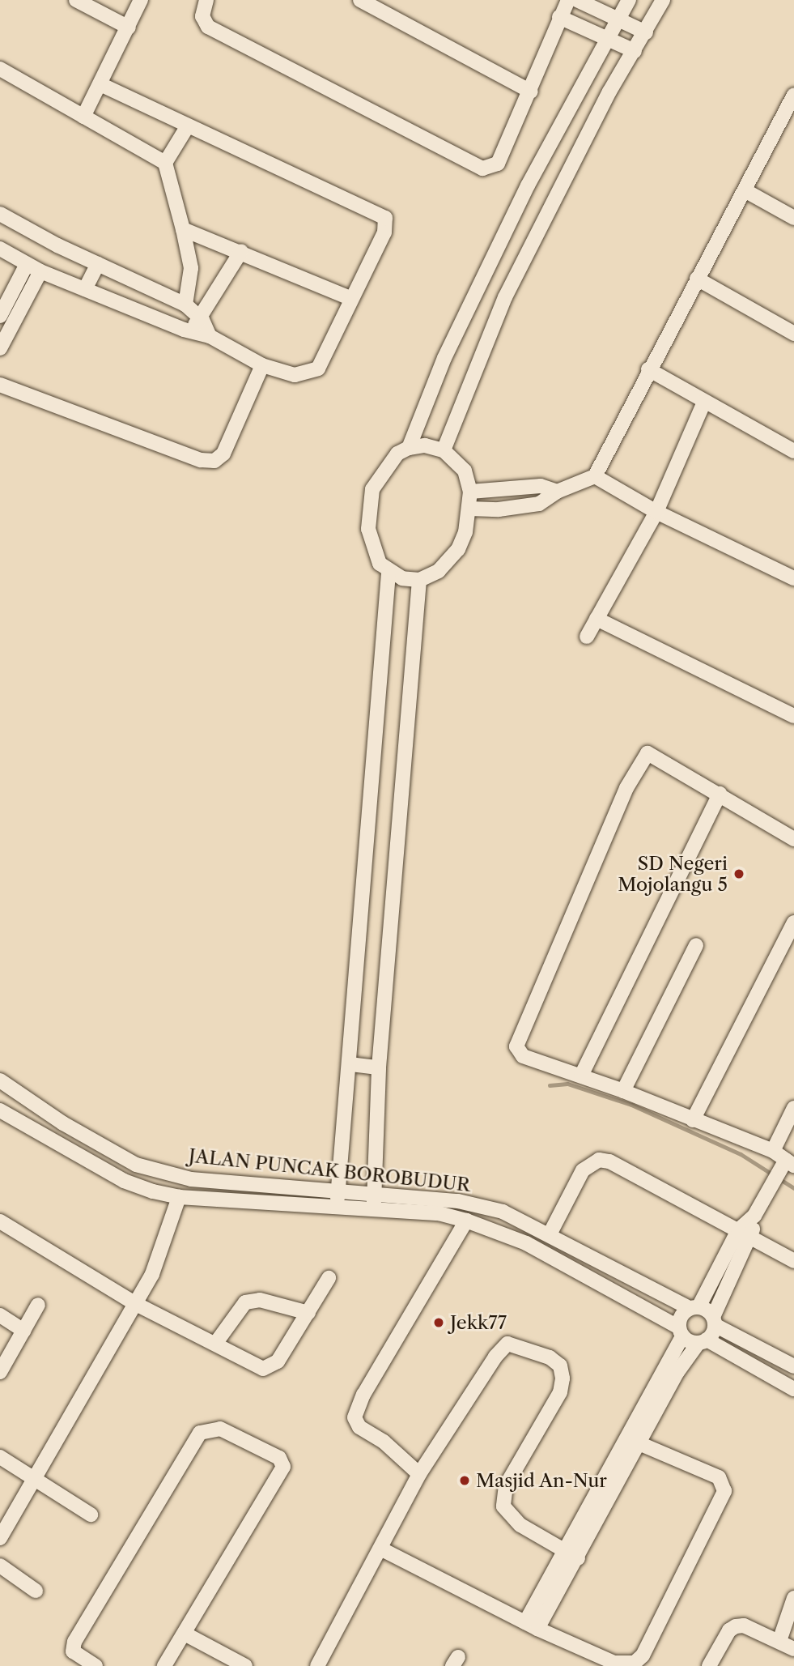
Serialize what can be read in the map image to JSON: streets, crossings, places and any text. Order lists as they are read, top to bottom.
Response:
{
  "streets": {
    "street": ["JALAN PUNCAK BOROBUDUR"]
  },
  "places": ["SD Negeri Mojolangu 5", "Jekk77", "Masjid An-Nur"]
}
